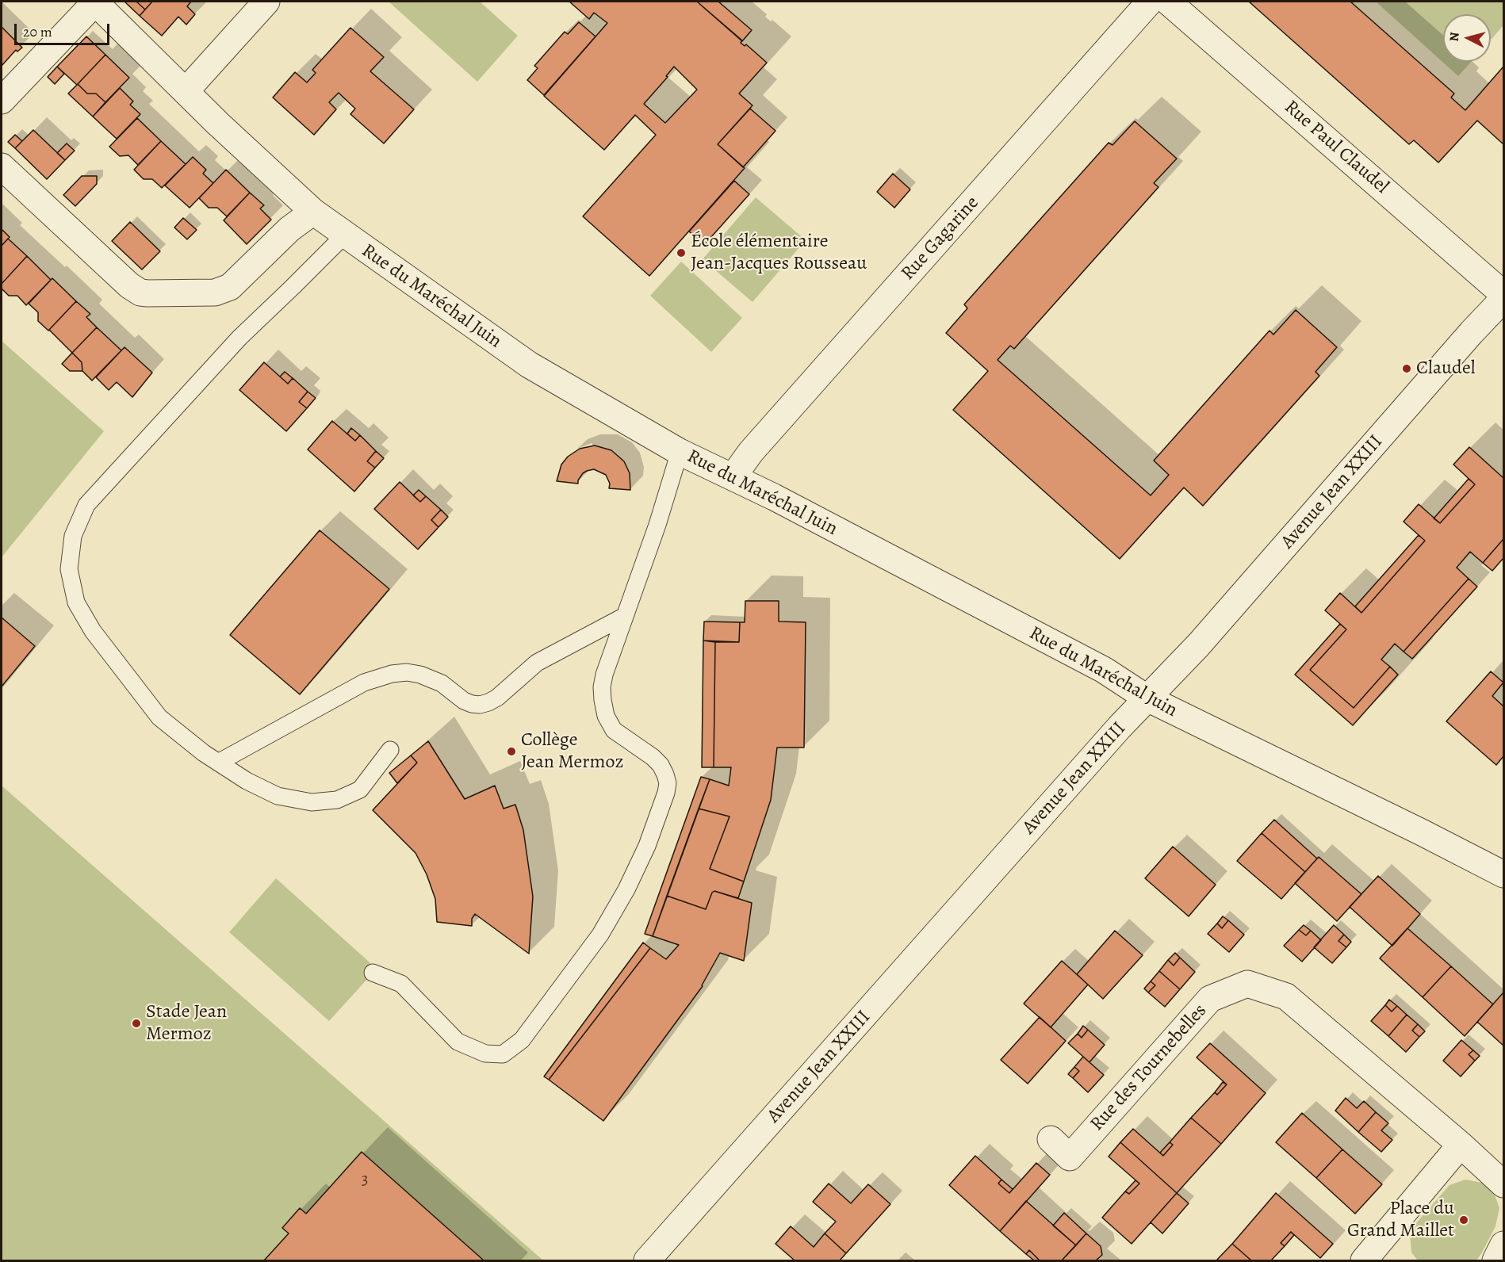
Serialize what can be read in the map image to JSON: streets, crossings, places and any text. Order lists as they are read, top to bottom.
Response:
{
  "streets": {
    "street": [
      "Rue Paul Claudel",
      "Rue Gagarine",
      "Rue du Maréchal Juin",
      "Avenue Jean XXIII",
      "Rue des Tournebelles"
    ]
  },
  "crossings": [
    ["Rue Gagarine", "Rue du Maréchal Juin"],
    ["Rue du Maréchal Juin", "Avenue Jean XXIII"]
  ],
  "places": [
    "École élémentaire Jean-Jacques Rousseau",
    "Claudel",
    "Collège Jean Mermoz",
    "Stade Jean Mermoz",
    "Place du Grand Maillet"
  ],
  "house_numbers": ["3"],
  "scale_bar": "20 m",
  "north": "left"
}
